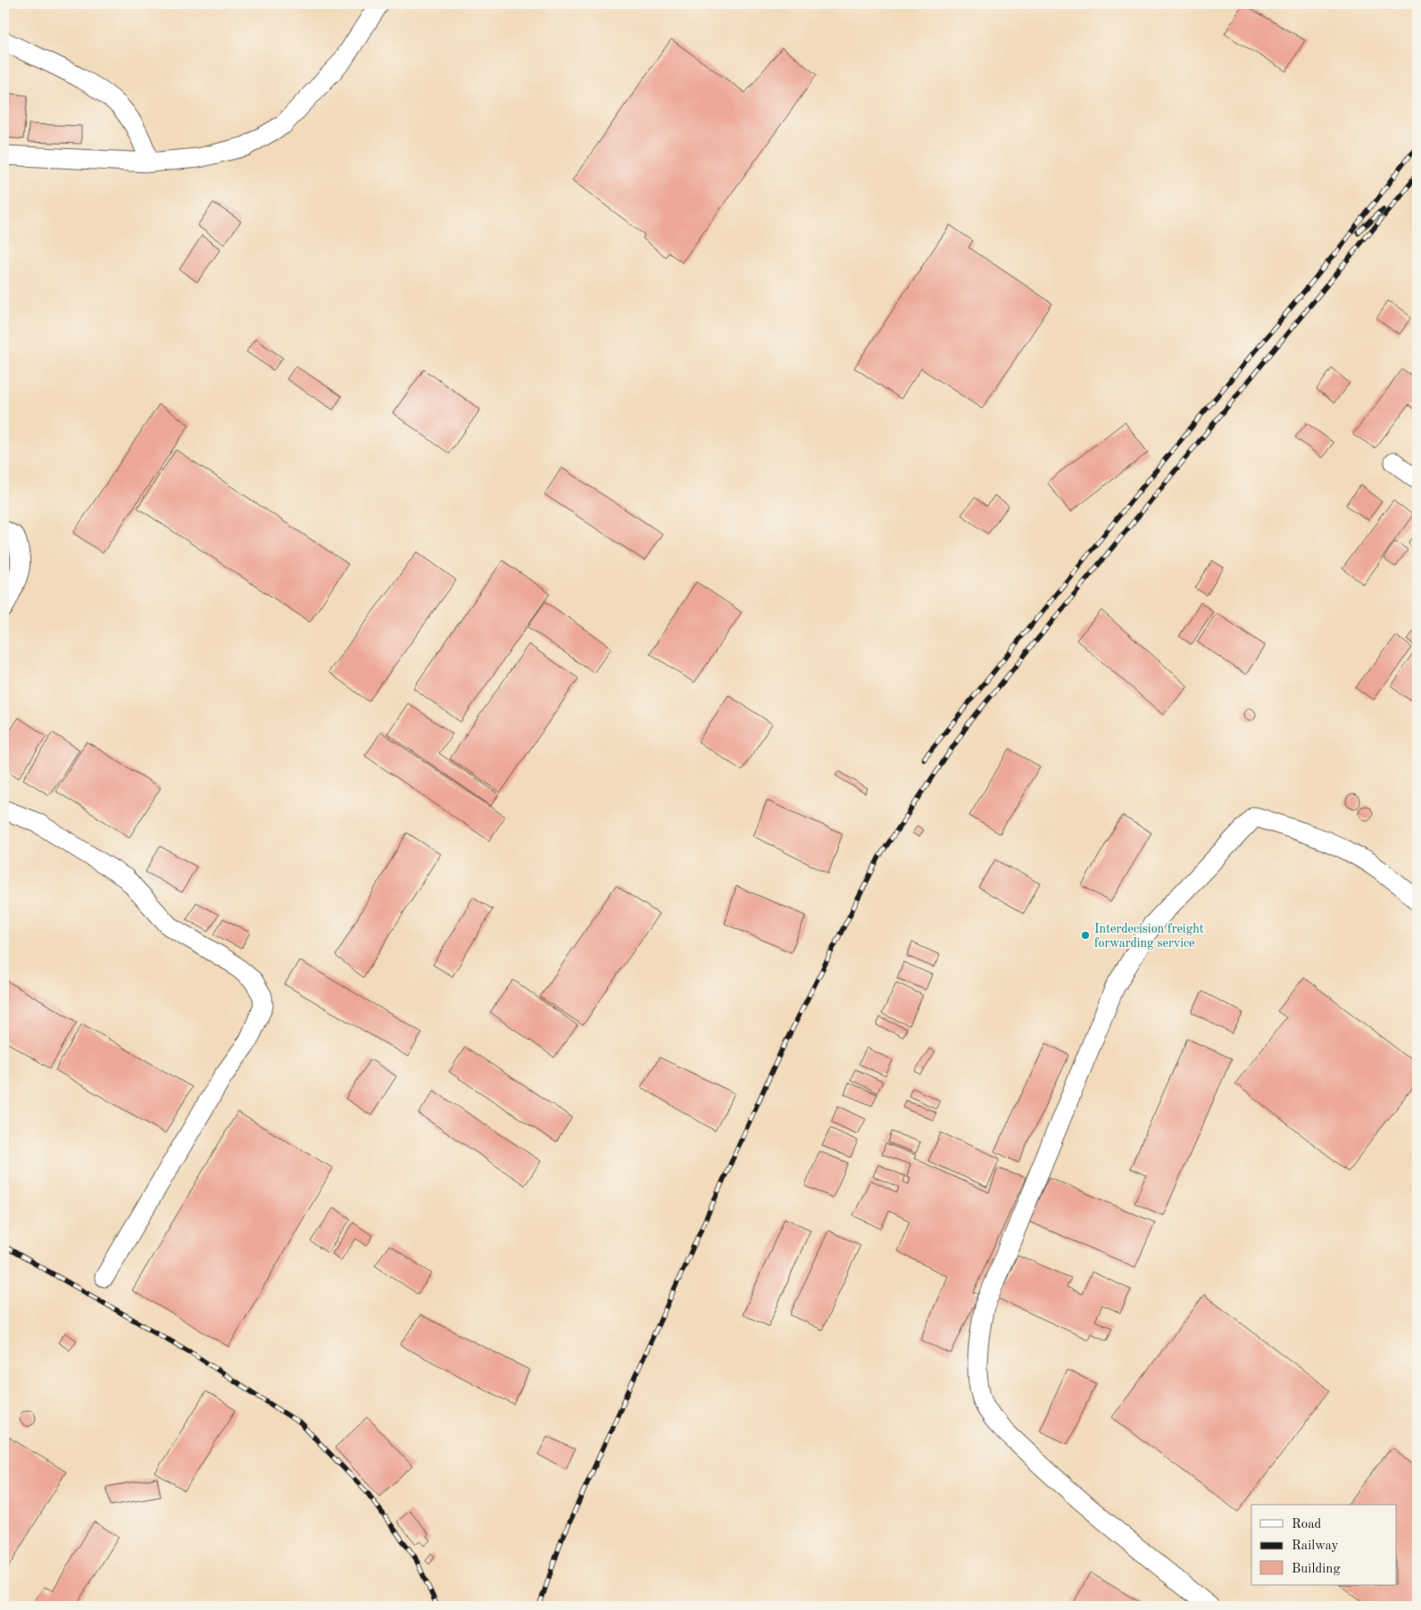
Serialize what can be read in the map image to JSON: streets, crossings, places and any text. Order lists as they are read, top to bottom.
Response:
{
  "places": ["Interdecision freight forwarding service"],
  "legend": ["Road", "Railway", "Building"]
}
